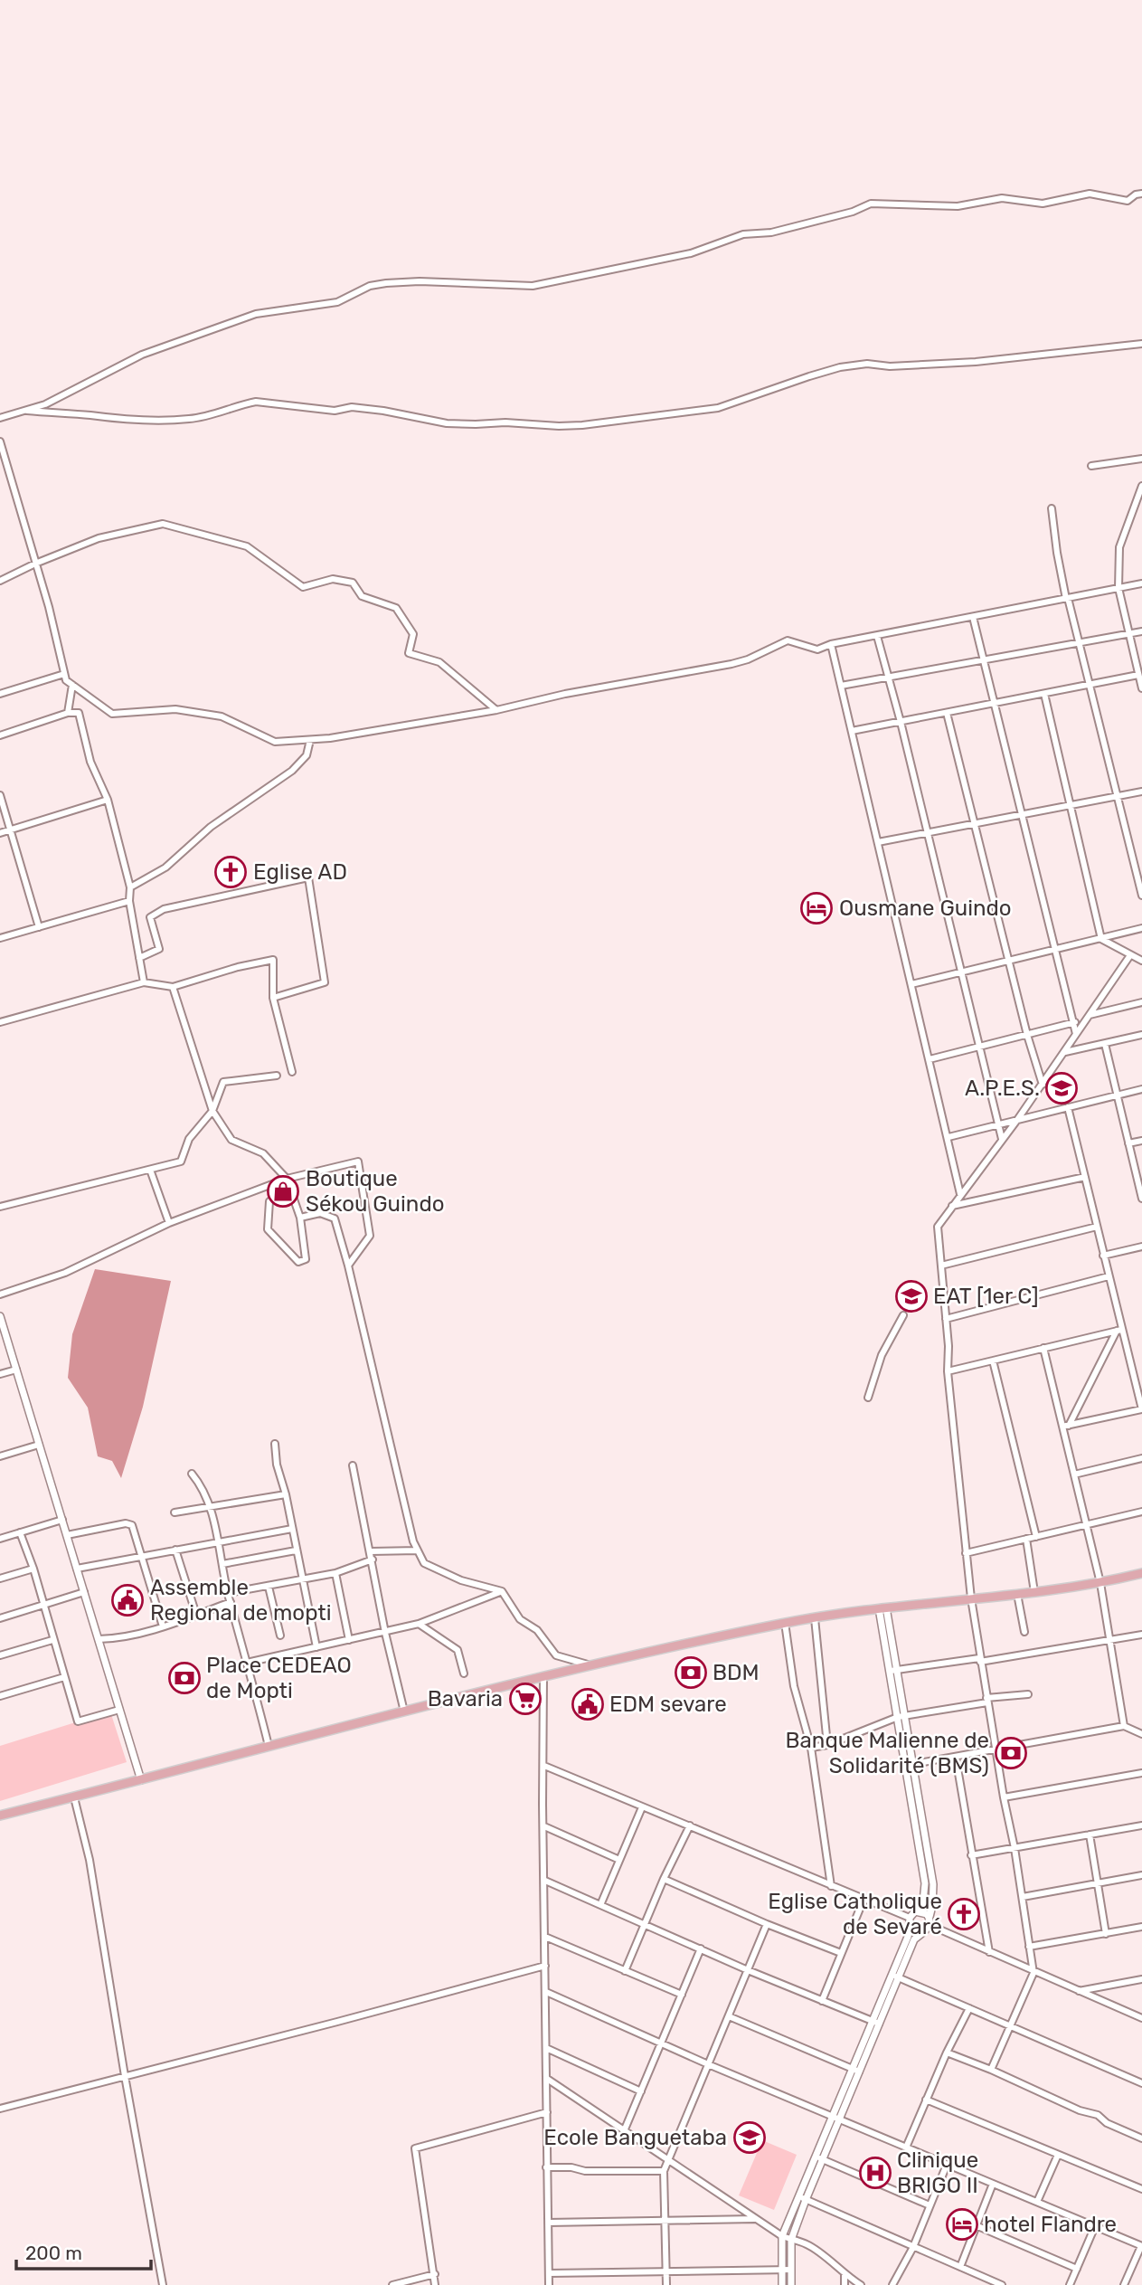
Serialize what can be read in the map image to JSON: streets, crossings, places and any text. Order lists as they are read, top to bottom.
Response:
{
  "places": {
    "church": ["Eglise AD", "Eglise Catholique de Sevaré"],
    "hotel": ["Ousmane Guindo", "hotel Flandre"],
    "school or university": ["A.P.E.S.", "EAT [1er C]", "Ecole Banguetaba"],
    "shop": ["Boutique Sékou Guindo"],
    "public building": ["Assemble Regional de mopti", "EDM sevare"],
    "bank": ["BDM", "Place CEDEAO de Mopti", "Banque Malienne de Solidarité (BMS)"],
    "supermarket": ["Bavaria"],
    "hospital": ["Clinique BRIGO II"]
  },
  "scale_bar": "200 m"
}
